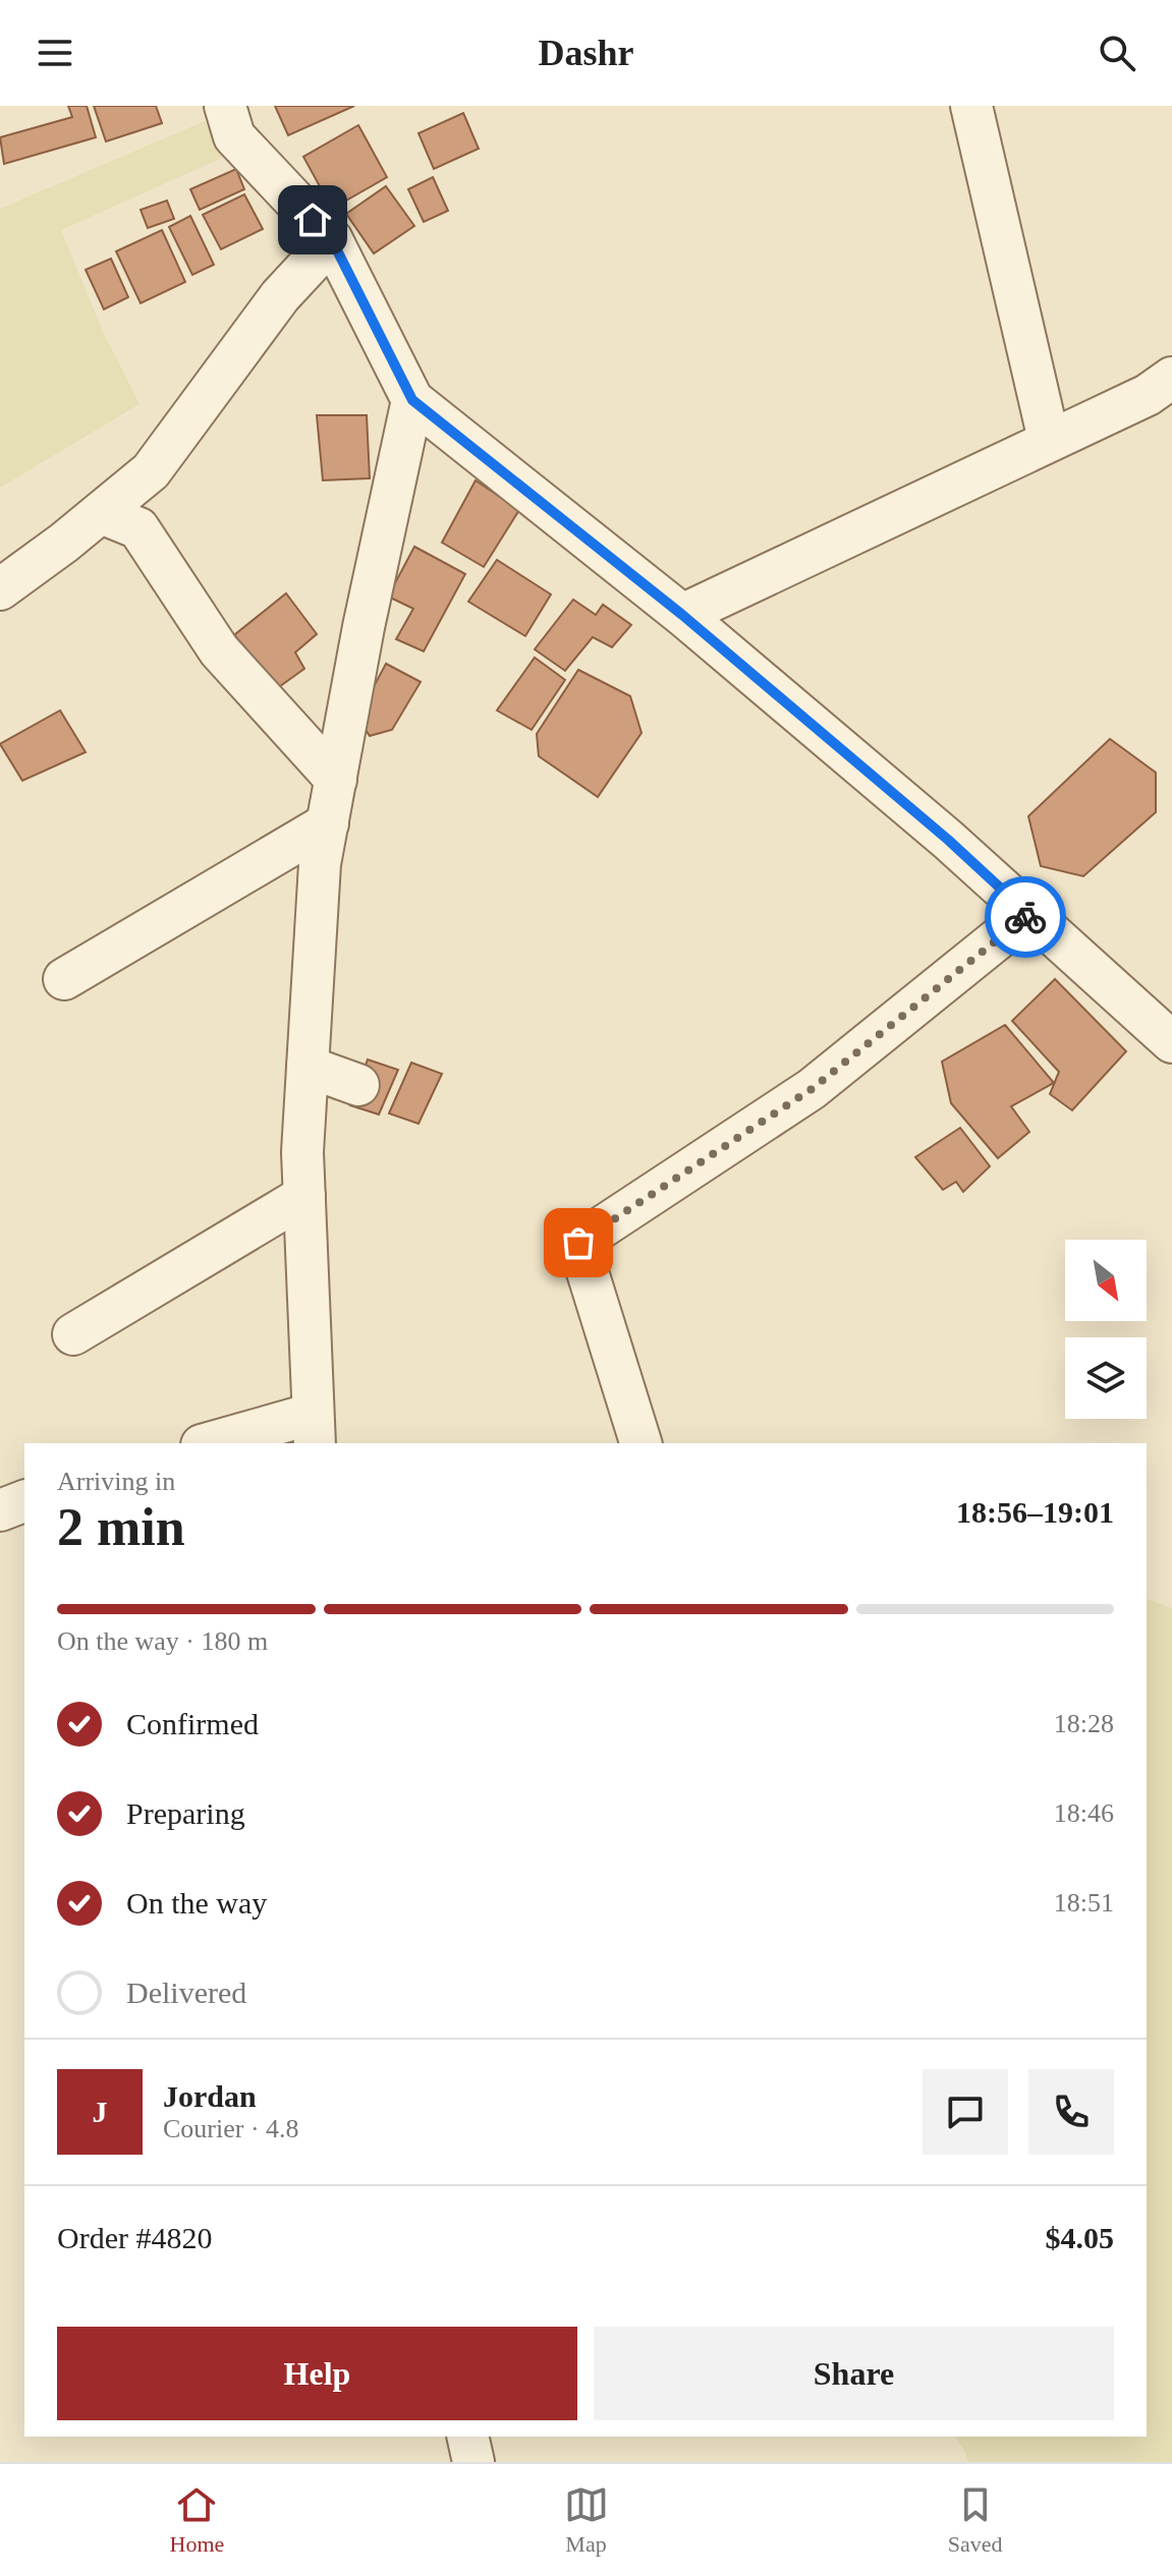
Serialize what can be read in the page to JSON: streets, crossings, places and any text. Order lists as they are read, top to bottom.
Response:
{
  "north": "bottom right",
  "page": {
    "header": "Dashr",
    "heading": ["2 min", "Arriving in", "18:56–19:01"],
    "panel": [
      "Jordan",
      "Courier · 4.8",
      "Order #4820",
      "$4.05"
    ],
    "bar": "On the way · 180 m",
    "list": [
      ["Confirmed", "18:28"],
      ["Preparing", "18:46"],
      ["On the way", "18:51"],
      "Delivered"
    ],
    "round": "J",
    "buttons": ["Help", "Share"],
    "tabs": ["Home", "Map", "Saved"]
  }
}
